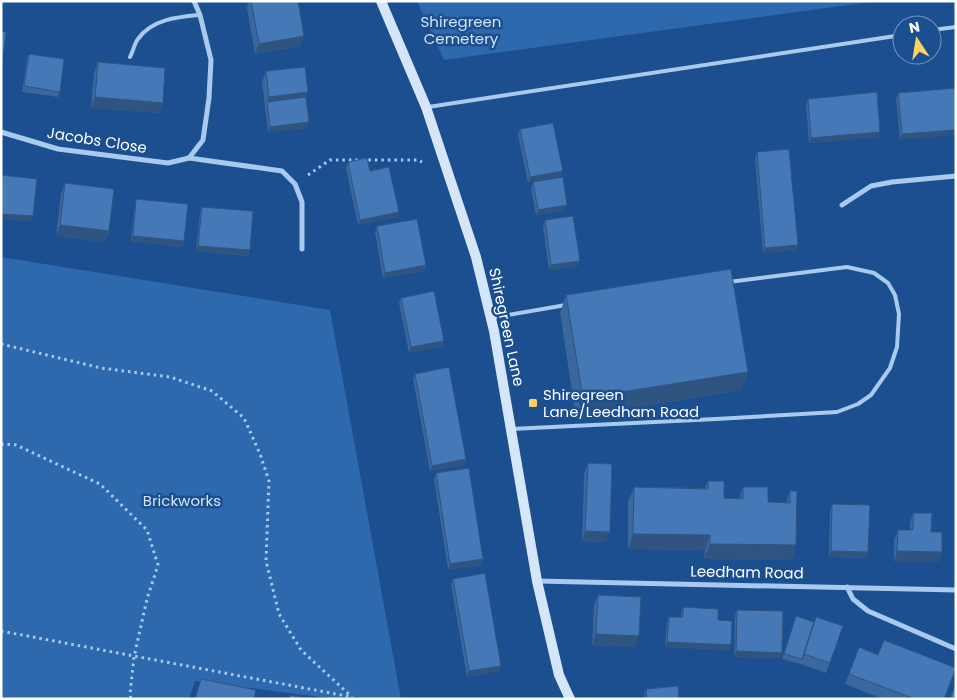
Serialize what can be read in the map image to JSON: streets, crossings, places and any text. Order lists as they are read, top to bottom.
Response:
{
  "streets": {
    "street": ["Jacobs Close", "Shiregreen Lane", "Leedham Road"]
  },
  "crossings": [
    ["Shiregreen Lane", "Leedham Road"]
  ],
  "parks": ["Shiregreen Cemetery", "Brickworks"],
  "places": {
    "transit": ["Shiregreen Lane/Leedham Road"]
  },
  "north": "top"
}
